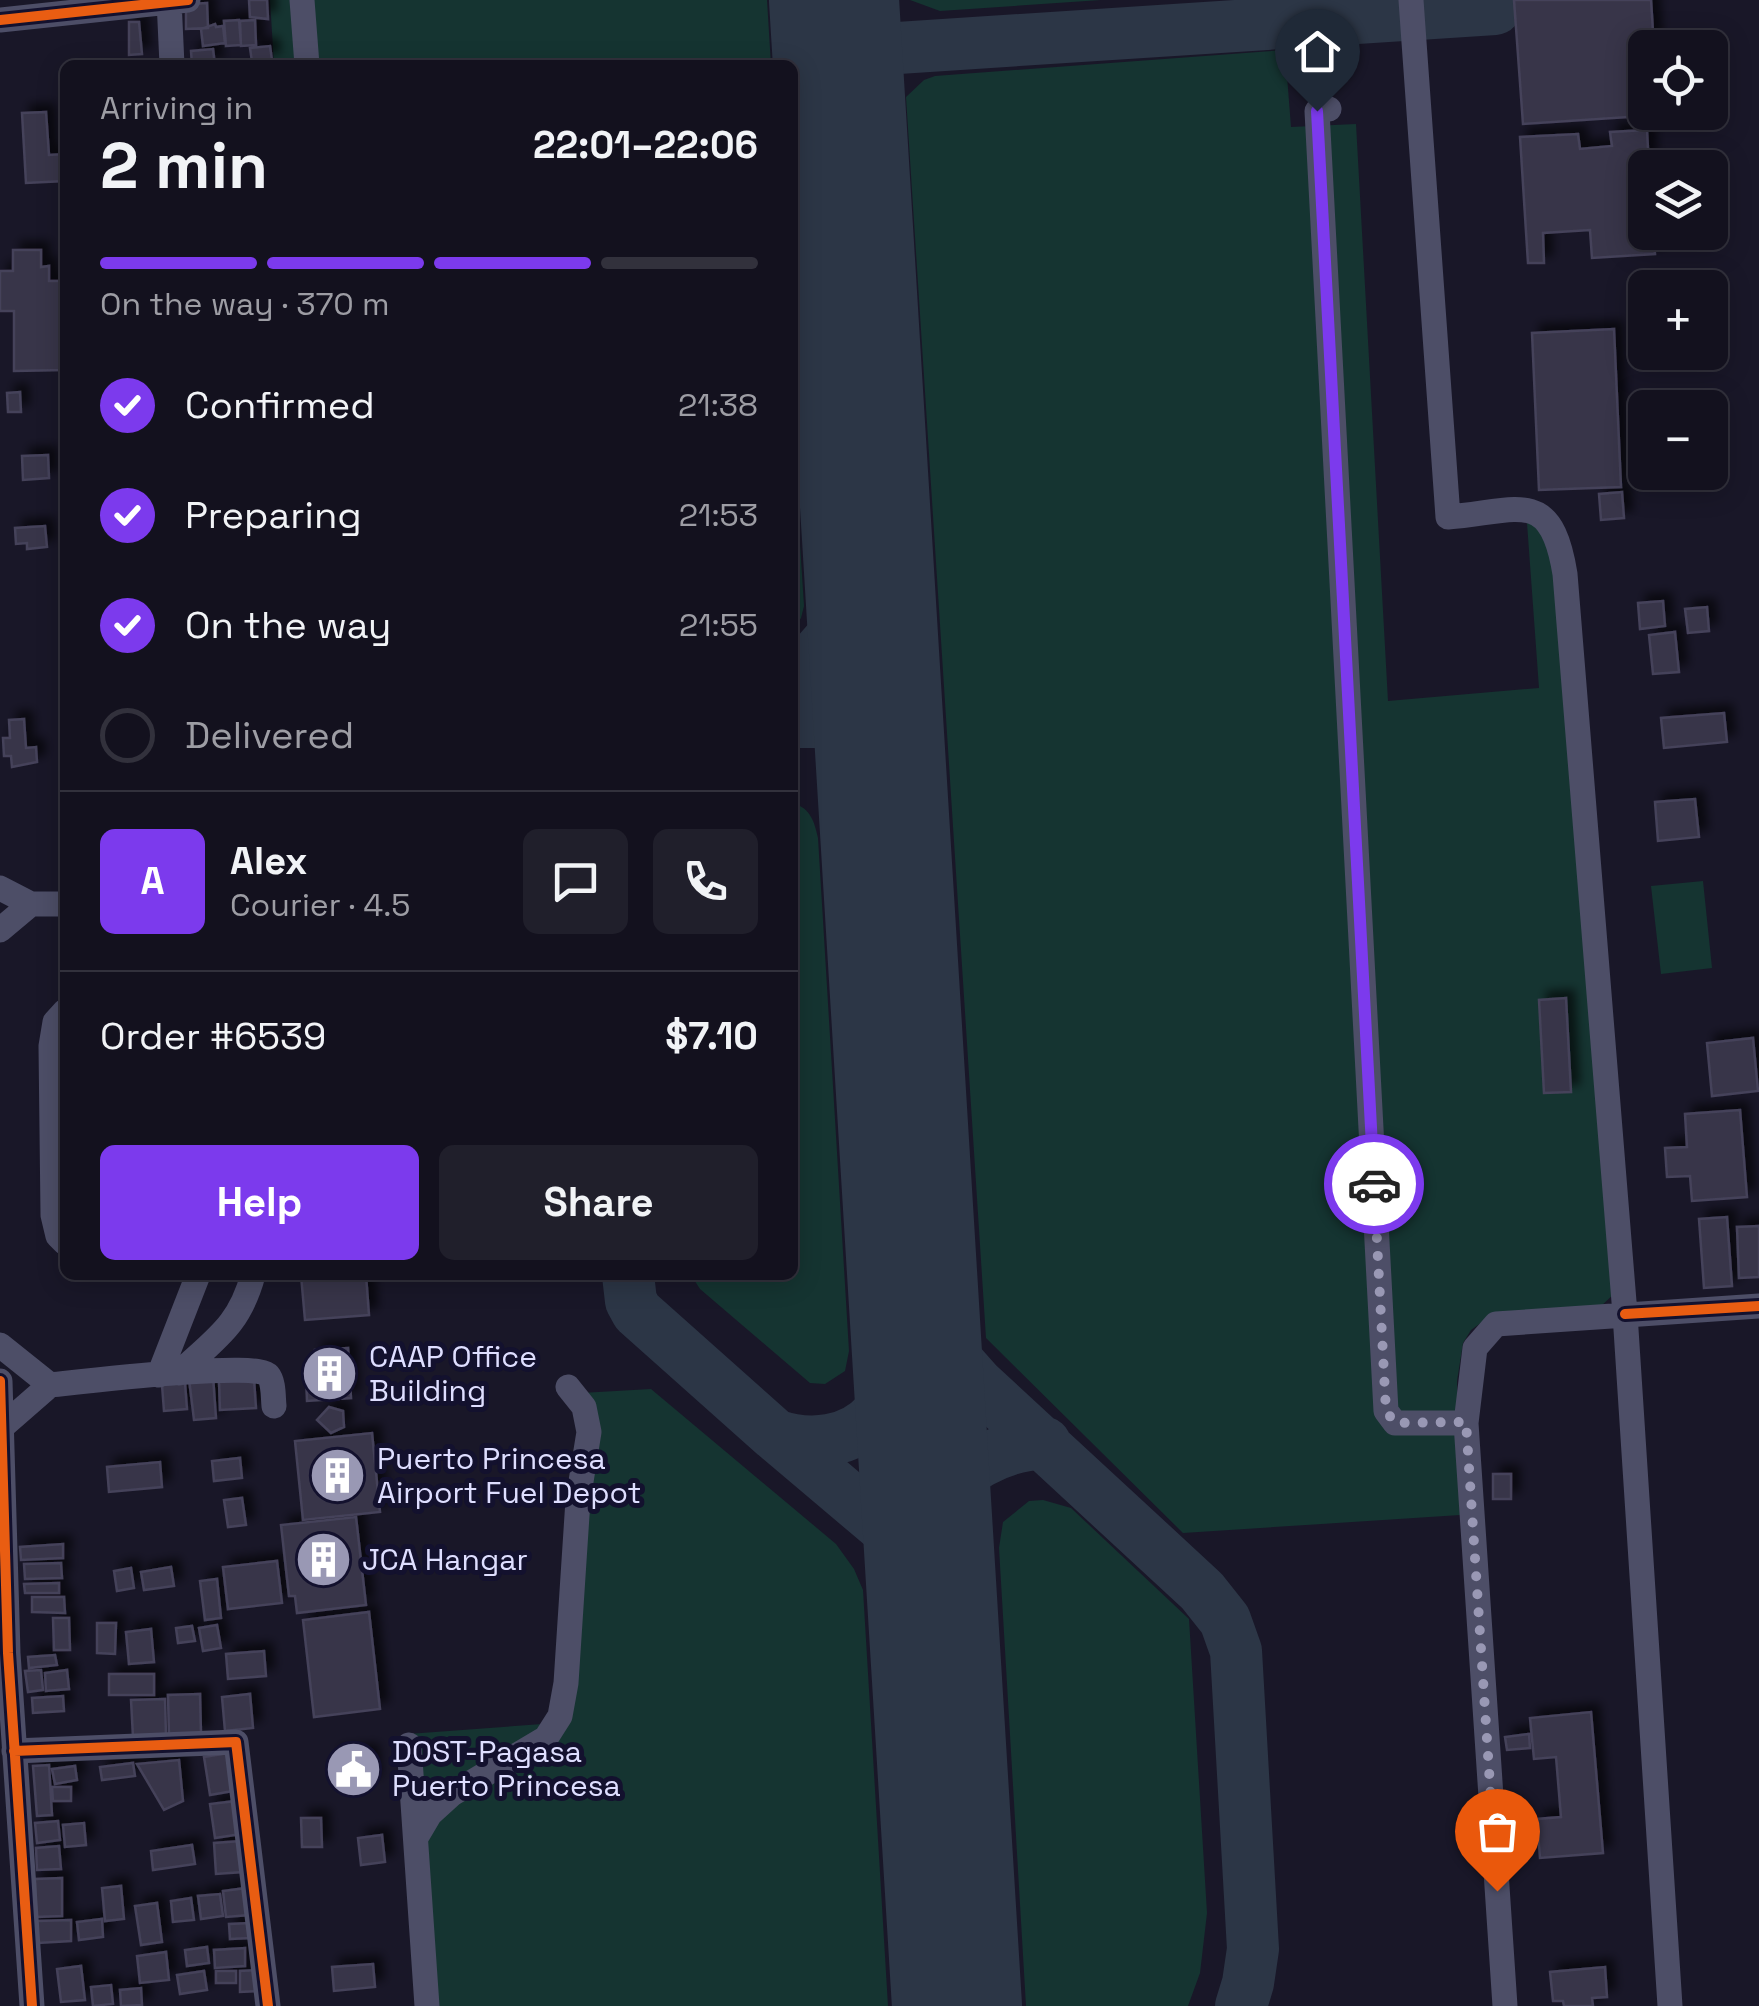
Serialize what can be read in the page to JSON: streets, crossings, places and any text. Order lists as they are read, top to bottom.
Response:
{
  "places": {
    "building": ["CAAP Office Building", "Puerto Princesa Airport Fuel Depot", "JCA Hangar"],
    "public building": ["DOST-Pagasa Puerto Princesa"]
  },
  "page": {
    "map_buttons": ["+", "−"],
    "heading": ["2 min", "Arriving in", "22:01–22:06"],
    "panel": [
      "Alex",
      "Courier · 4.5",
      "Order #6539",
      "$7.10"
    ],
    "bar": "On the way · 370 m",
    "list": [
      ["Confirmed", "21:38"],
      ["Preparing", "21:53"],
      ["On the way", "21:55"],
      "Delivered"
    ],
    "round": "A",
    "buttons": ["Help", "Share"]
  }
}
